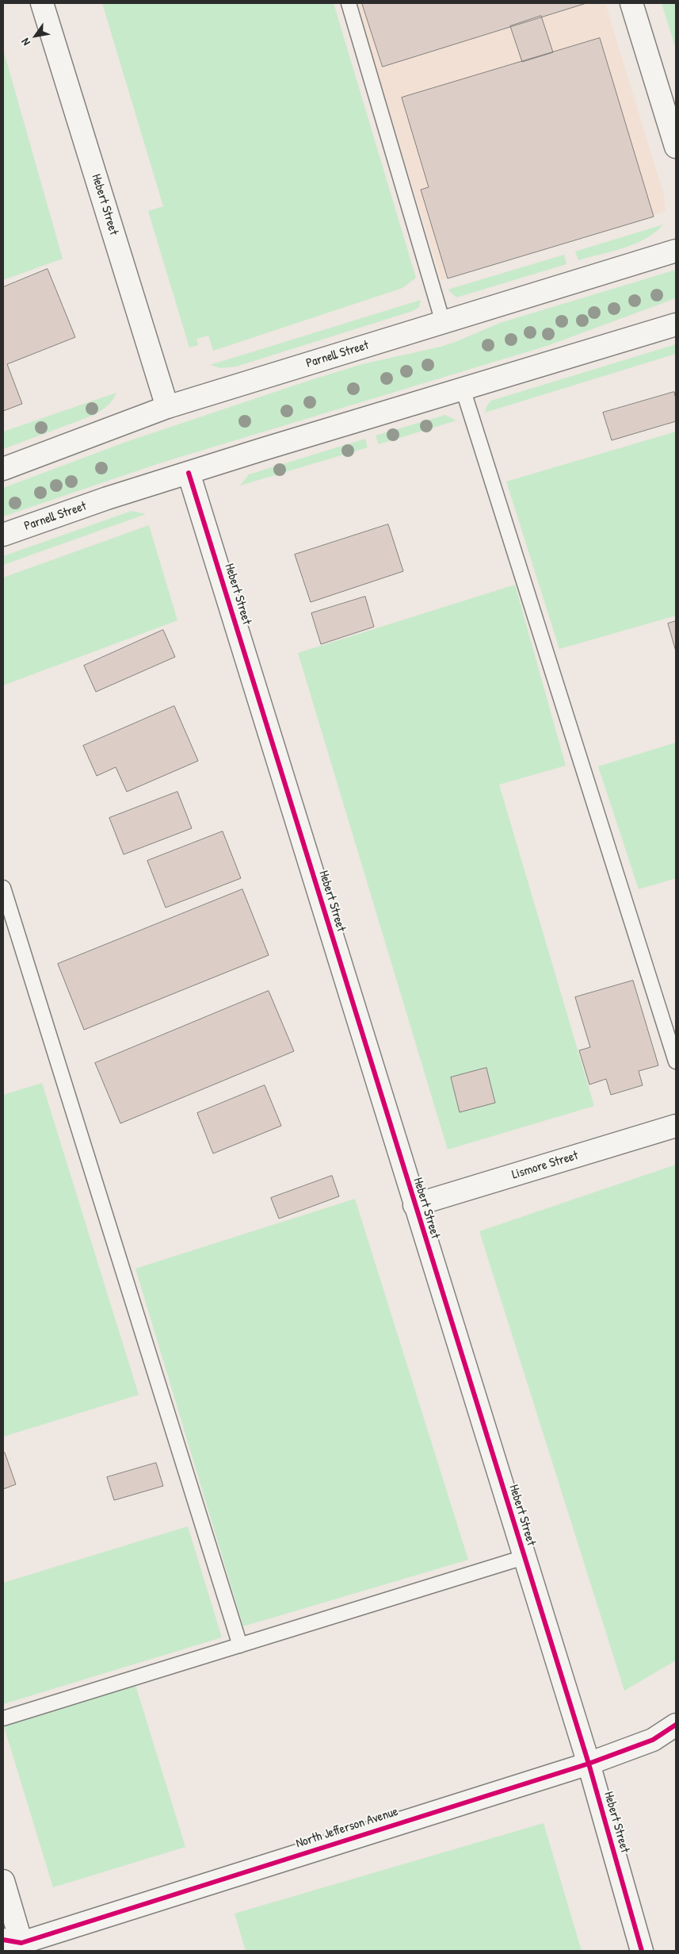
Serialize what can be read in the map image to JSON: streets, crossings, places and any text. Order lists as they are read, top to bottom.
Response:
{
  "streets": {
    "street": [
      "Hebert Street",
      "Parnell Street",
      "Lismore Street",
      "North Jefferson Avenue"
    ]
  },
  "crossings": [
    ["Hebert Street", "Parnell Street"],
    ["Hebert Street", "Lismore Street"],
    ["Hebert Street", "North Jefferson Avenue"]
  ],
  "north": "bottom left"
}
